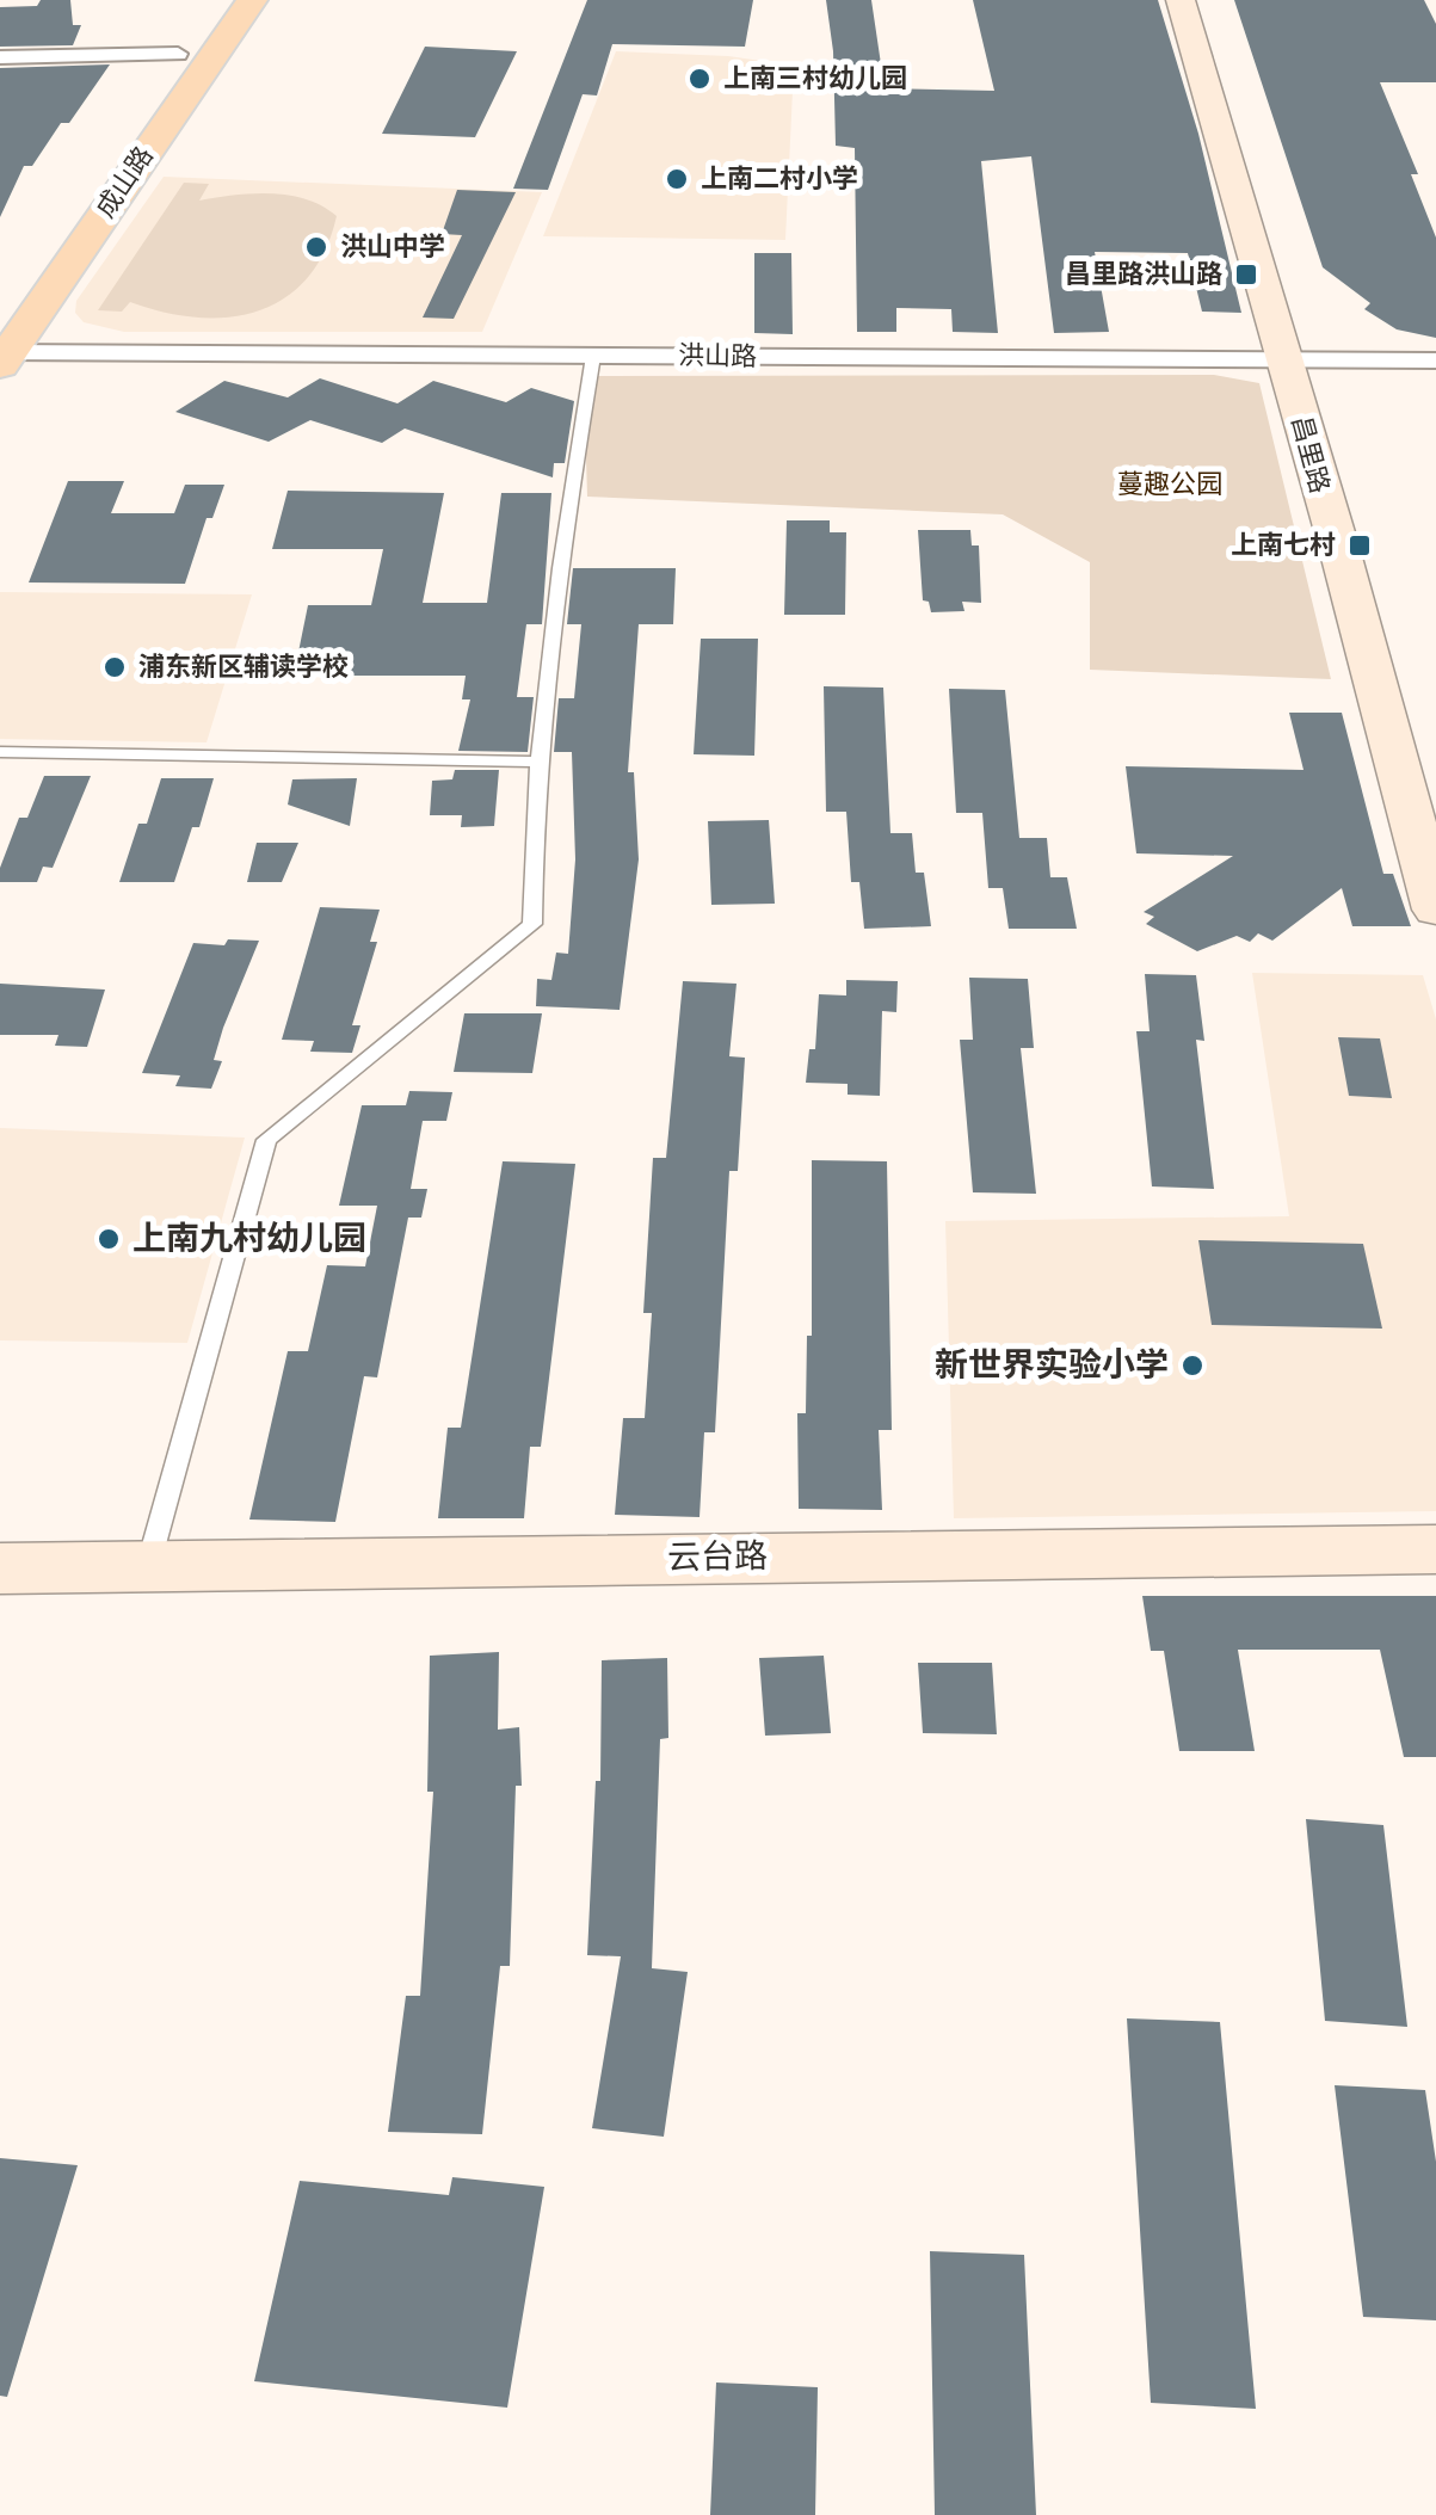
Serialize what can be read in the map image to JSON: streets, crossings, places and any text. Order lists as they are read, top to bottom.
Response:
{
  "streets": {
    "main road": ["成山路"],
    "street": ["洪山路", "昌里路", "云台路"]
  },
  "crossings": [
    ["成山路", "洪山路"],
    ["洪山路", "昌里路"]
  ],
  "parks": ["蔓趣公园"],
  "places": {
    "other": [
      "上南三村幼儿园",
      "上南二村小学",
      "洪山中学",
      "浦东新区辅读学校",
      "上南九村幼儿园",
      "新世界实验小学"
    ],
    "transit": ["昌里路洪山路", "上南七村"]
  }
}
